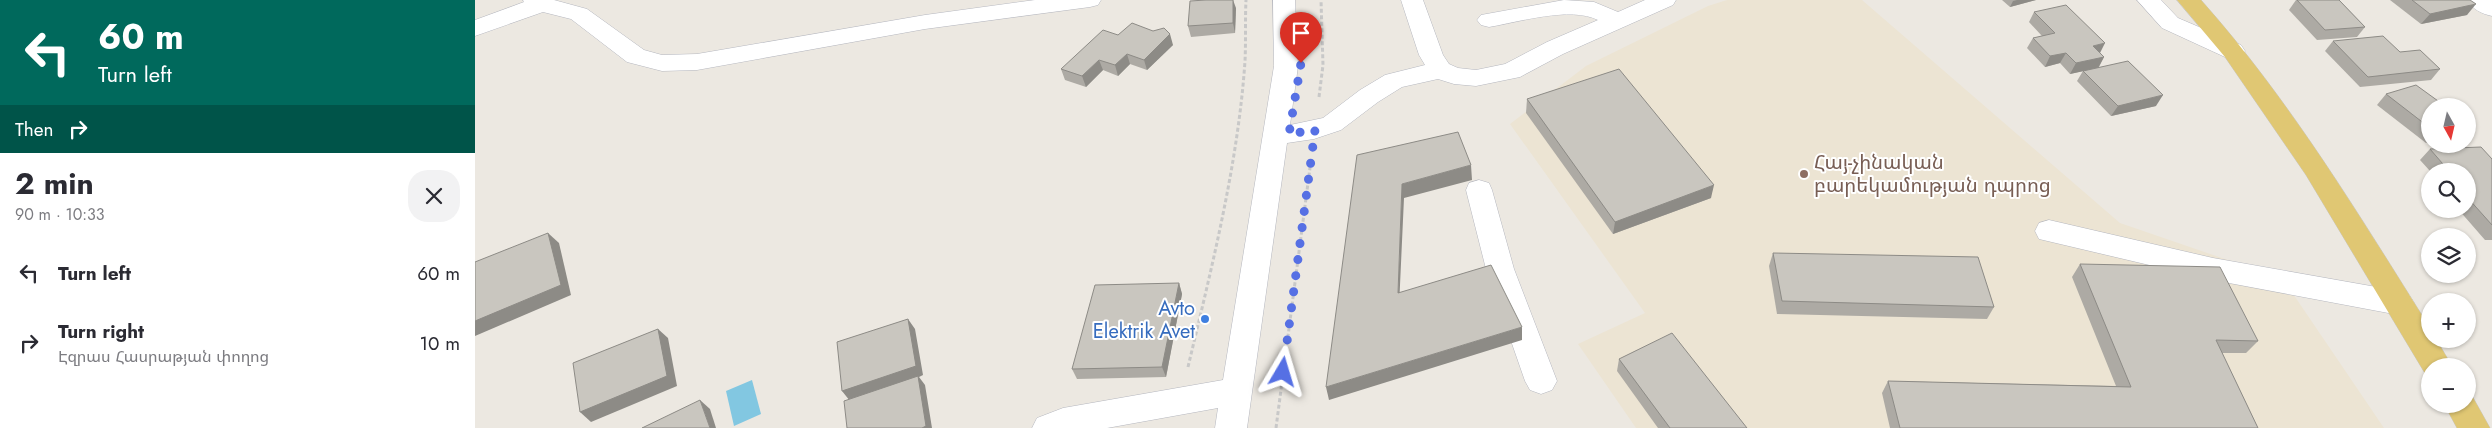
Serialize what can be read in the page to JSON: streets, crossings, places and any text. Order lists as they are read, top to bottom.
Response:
{
  "places": ["Հայ-չինական բարեկամության դպրոց", "Avto Elektrik Avet"],
  "north": "bottom",
  "page": {
    "turn": ["60 m", "Turn left"],
    "map_buttons": ["+", "−"],
    "then": "Then",
    "heading": ["2 min", "90 m · 10:33"],
    "list": [
      {
        "name": "Turn left",
        "value": "60 m"
      },
      {
        "name": "Turn right",
        "note": "Էզրաս Հասրաթյան փողոց",
        "value": "10 m"
      }
    ]
  }
}
